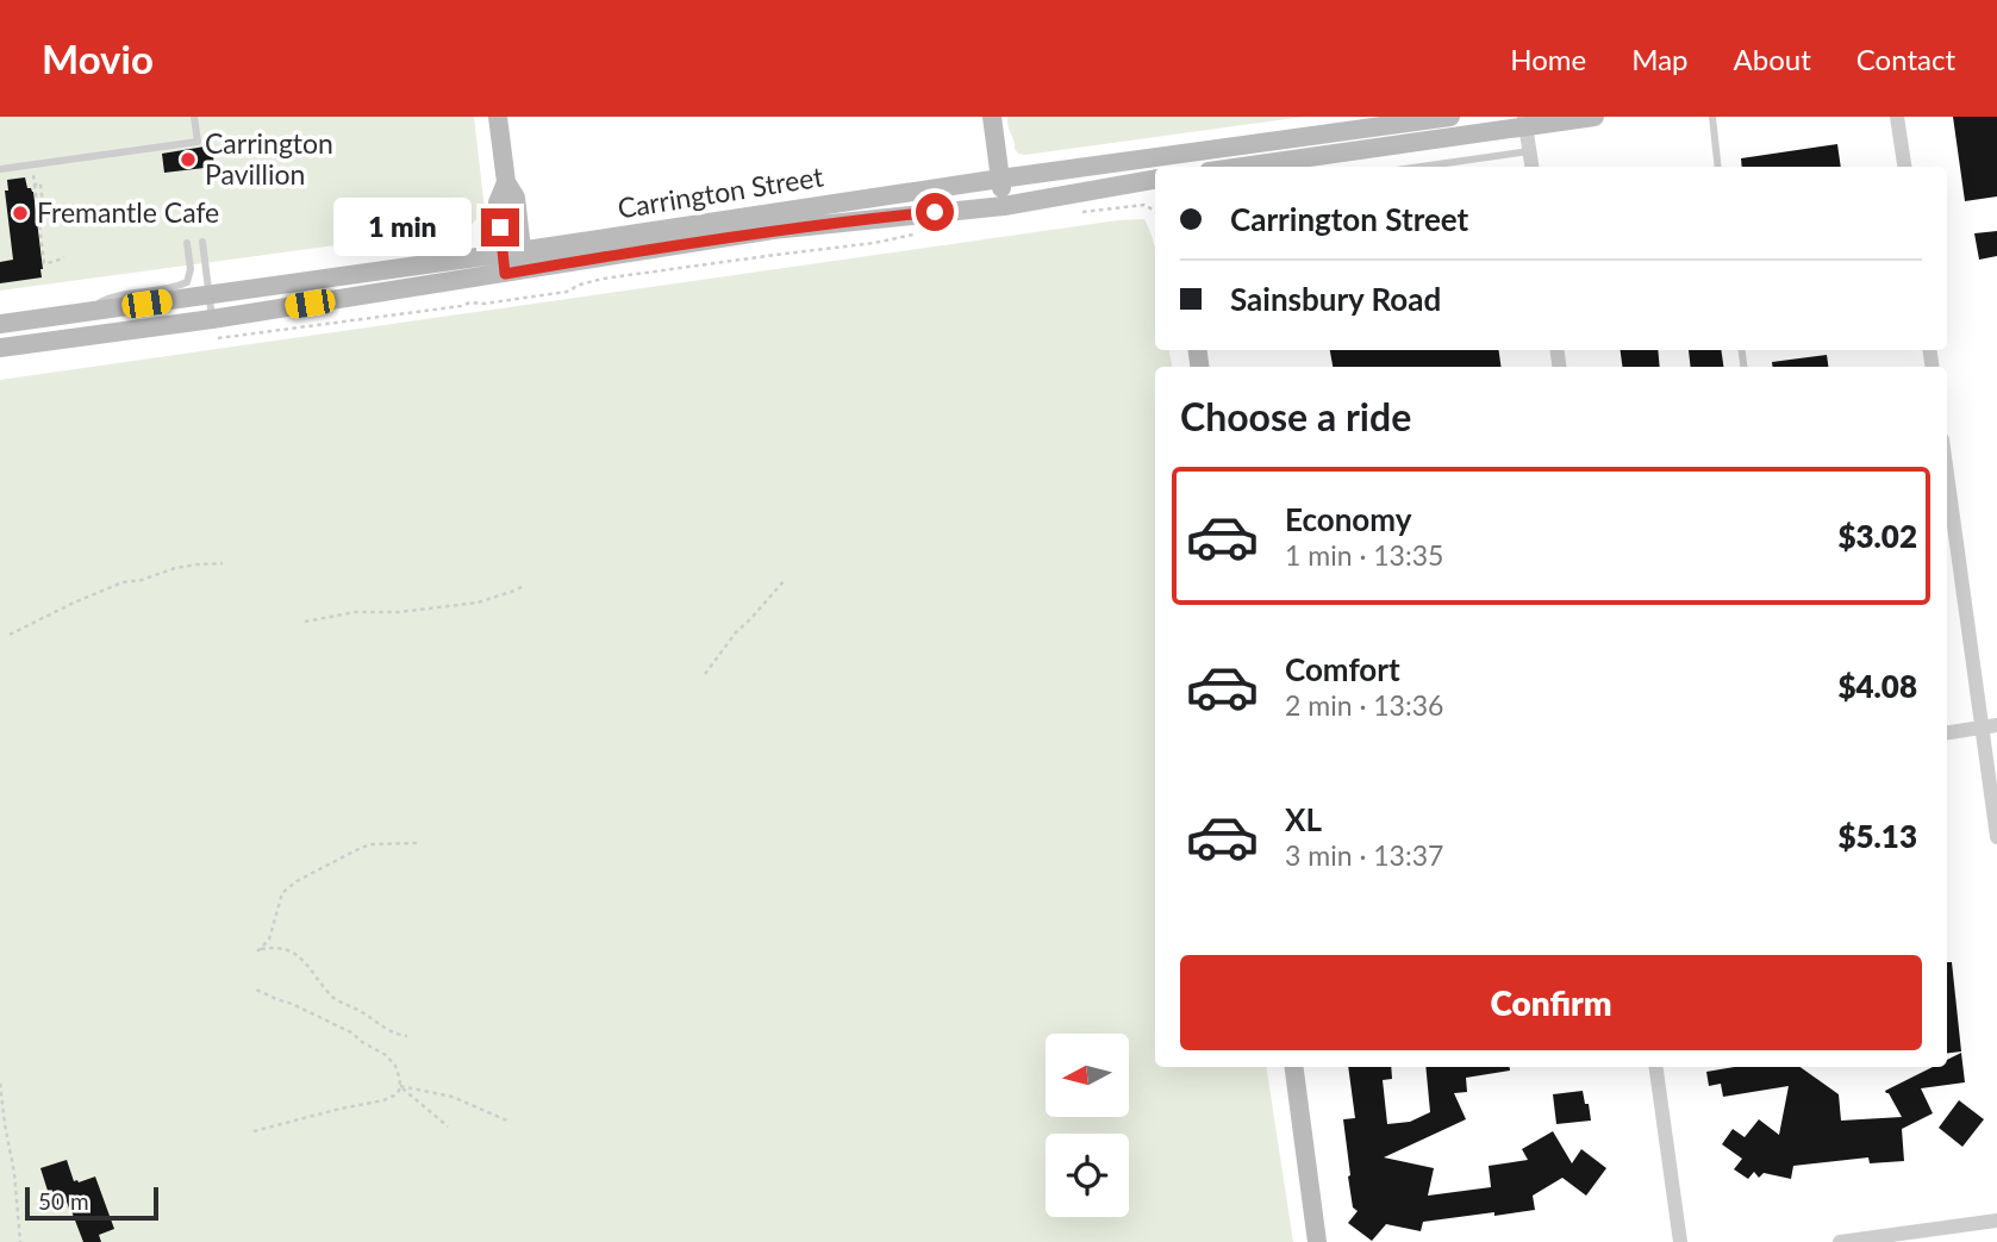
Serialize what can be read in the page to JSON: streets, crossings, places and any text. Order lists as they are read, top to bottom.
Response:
{
  "streets": {
    "main road": ["Carrington Street"]
  },
  "places": ["Carrington Pavillion", "Fremantle Cafe"],
  "scale_bar": "50 m",
  "north": "left",
  "page": {
    "header": "Movio",
    "nav": [
      "Home",
      "Map",
      "About",
      "Contact"
    ],
    "banner": ["Carrington Street", "Sainsbury Road"],
    "bubble": "1 min",
    "heading": "Choose a ride",
    "list": [
      {
        "name": "Economy",
        "note": "1 min · 13:35",
        "value": "$3.02"
      },
      {
        "name": "Comfort",
        "note": "2 min · 13:36",
        "value": "$4.08"
      },
      {
        "name": "XL",
        "note": "3 min · 13:37",
        "value": "$5.13"
      }
    ],
    "buttons": "Confirm",
    "scale": "50 m"
  }
}
